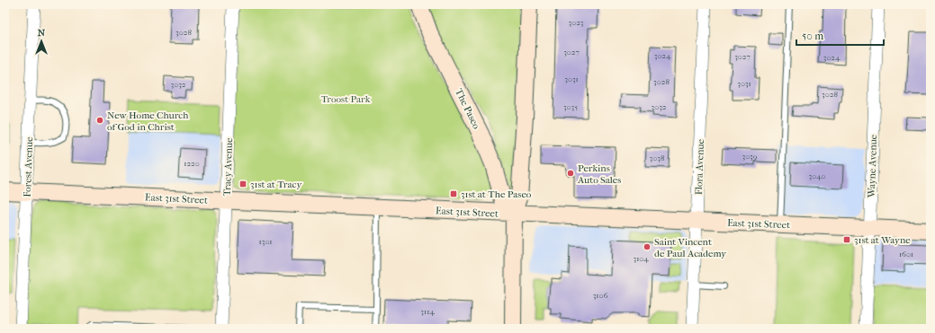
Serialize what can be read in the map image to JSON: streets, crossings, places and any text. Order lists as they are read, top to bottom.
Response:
{
  "streets": {
    "main road": ["The Paseo", "East 31st Street"],
    "street": [
      "Wayne Avenue",
      "Forest Avenue",
      "Tracy Avenue",
      "Flora Avenue"
    ]
  },
  "crossings": [
    ["The Paseo", "East 31st Street"],
    ["Wayne Avenue", "East 31st Street"],
    ["Forest Avenue", "East 31st Street"],
    ["Tracy Avenue", "East 31st Street"],
    ["Flora Avenue", "East 31st Street"]
  ],
  "parks": ["Troost Park"],
  "places": {
    "other": ["New Home Church of God in Christ", "Perkins Auto Sales", "Saint Vincent de Paul Academy"],
    "transit": ["31st at Tracy", "31st at The Paseo", "31st at Wayne"]
  },
  "house_numbers": [
    "3023",
    "3028",
    "3027",
    "3024",
    "3027",
    "3024",
    "3031",
    "3028",
    "3031",
    "3032",
    "3028",
    "3035",
    "3032",
    "3039",
    "3038",
    "1220",
    "3040",
    "1301",
    "1601",
    "3104",
    "3106",
    "3114"
  ],
  "scale_bar": "50 m",
  "north": "top"
}
